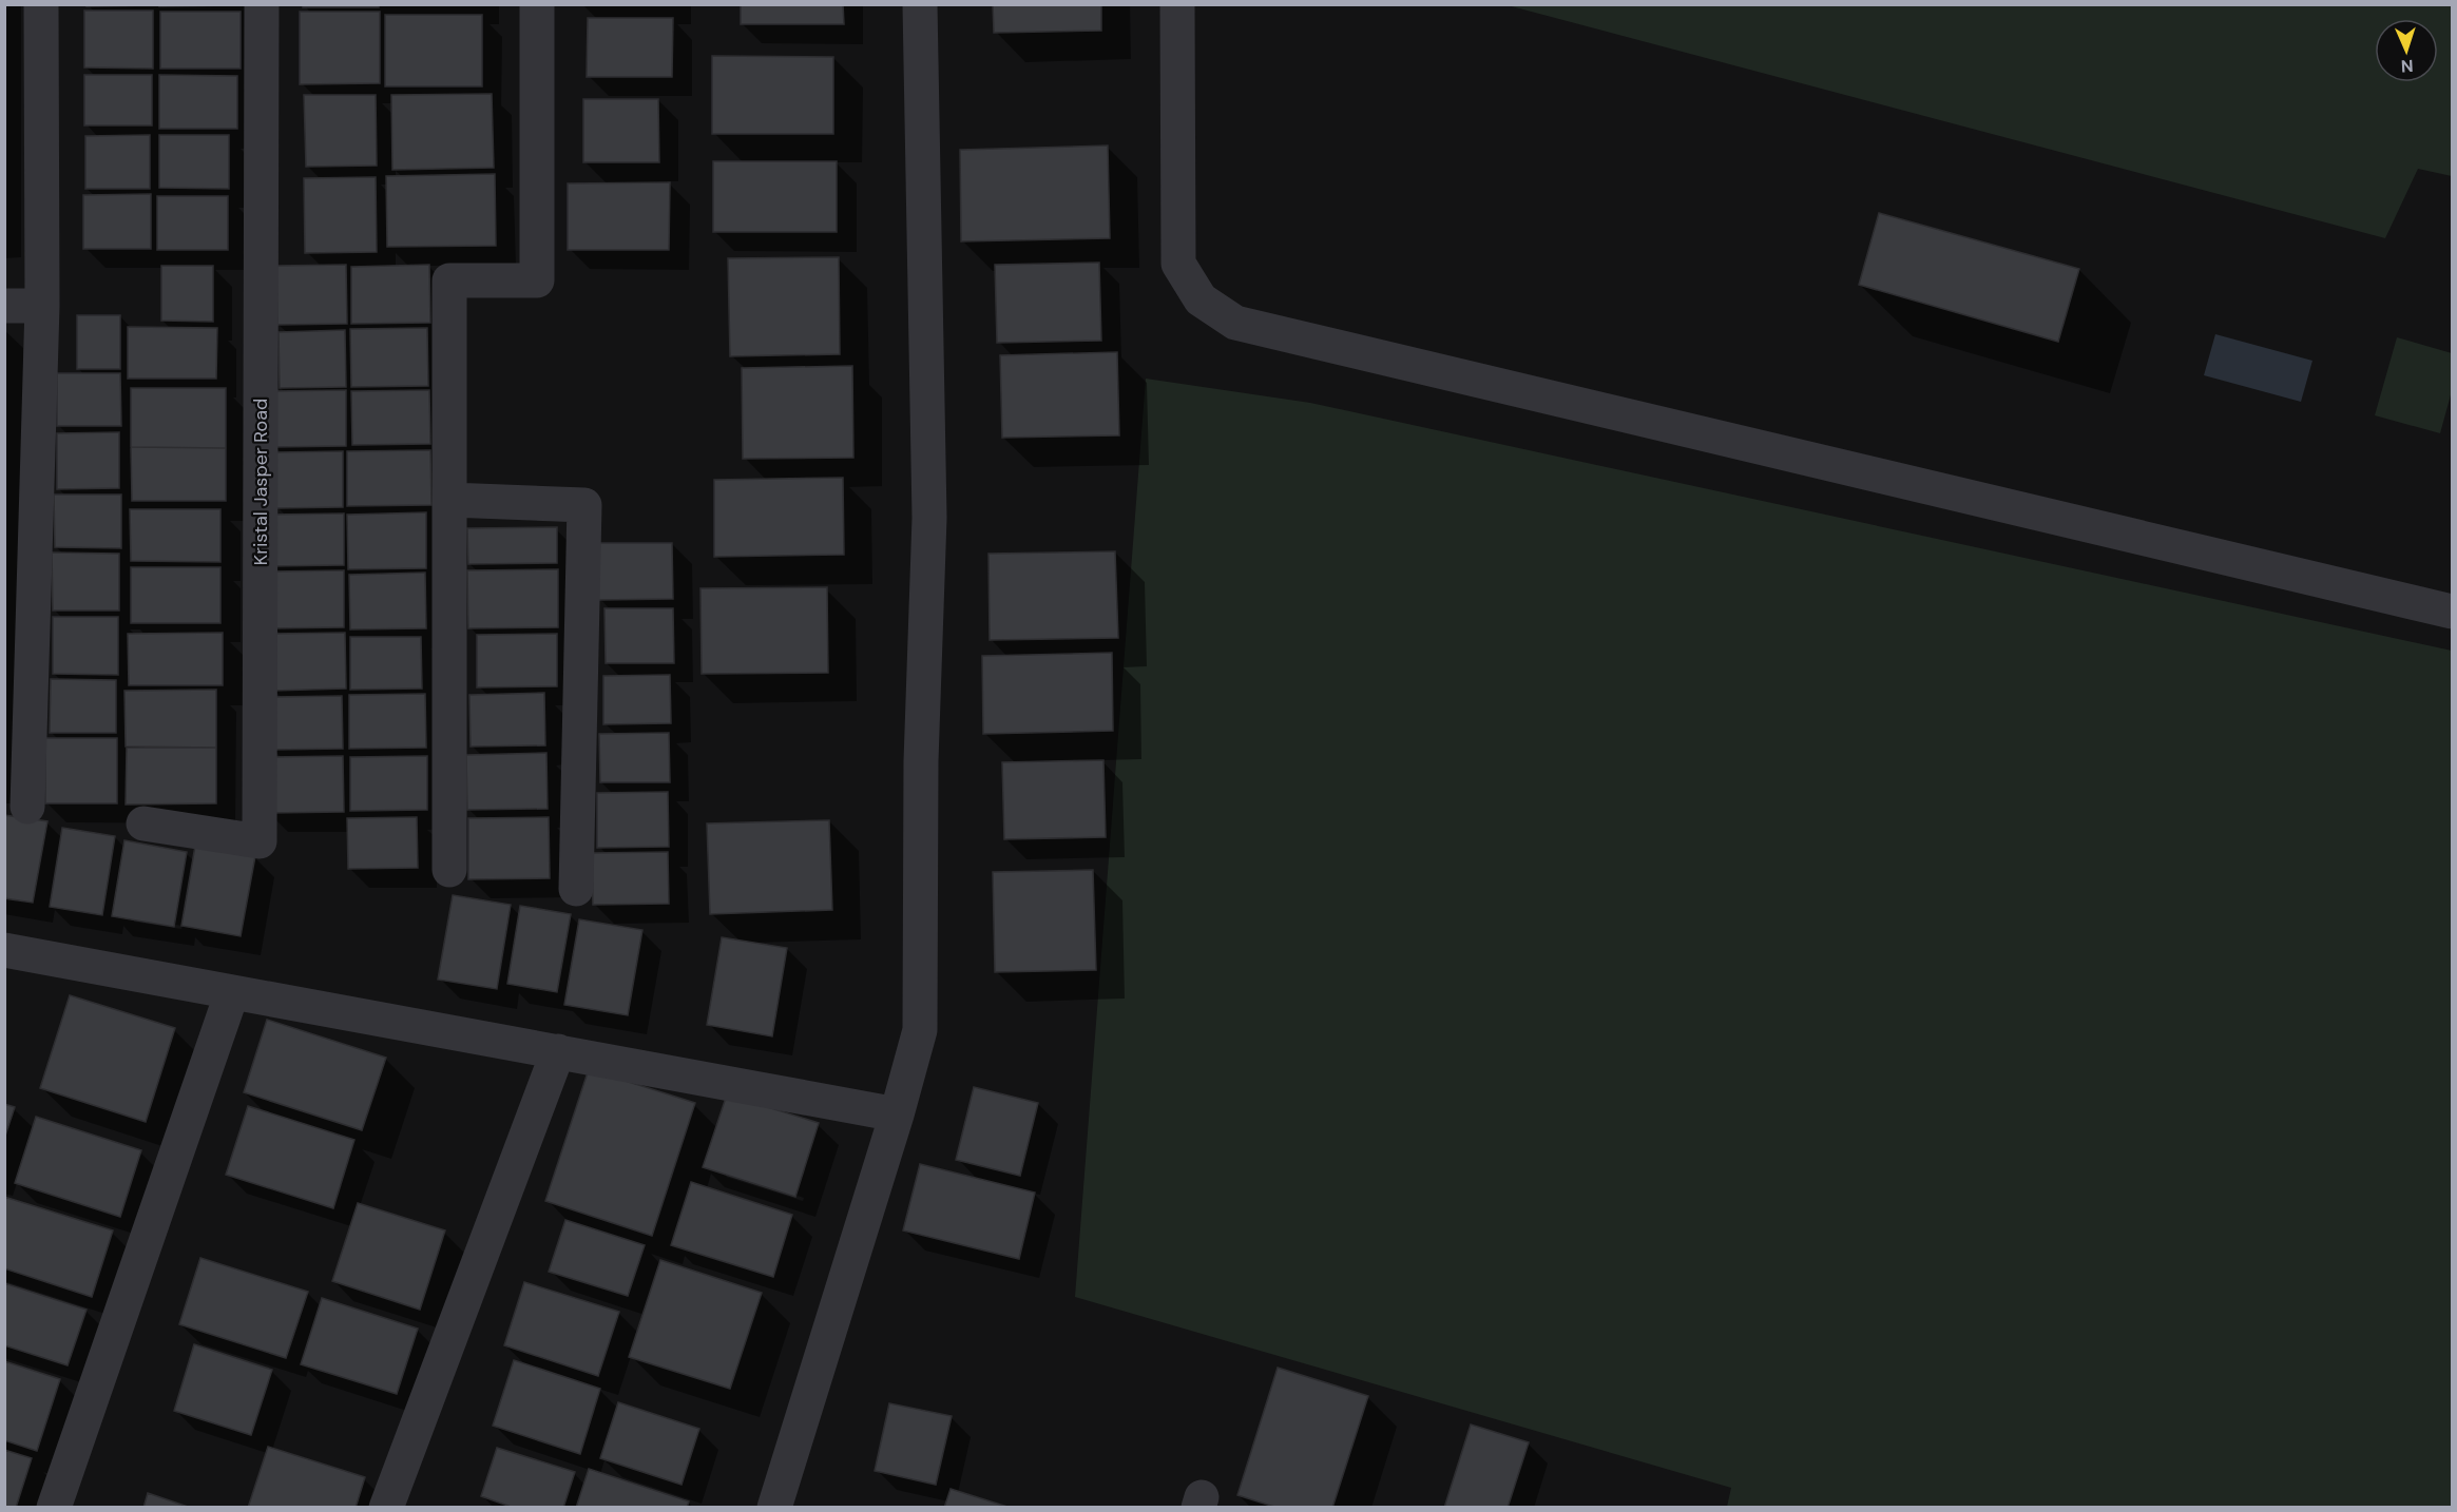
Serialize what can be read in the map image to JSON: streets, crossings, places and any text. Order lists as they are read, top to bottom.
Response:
{
  "streets": {
    "street": ["Kristal Jasper Road"]
  },
  "north": "bottom"
}
